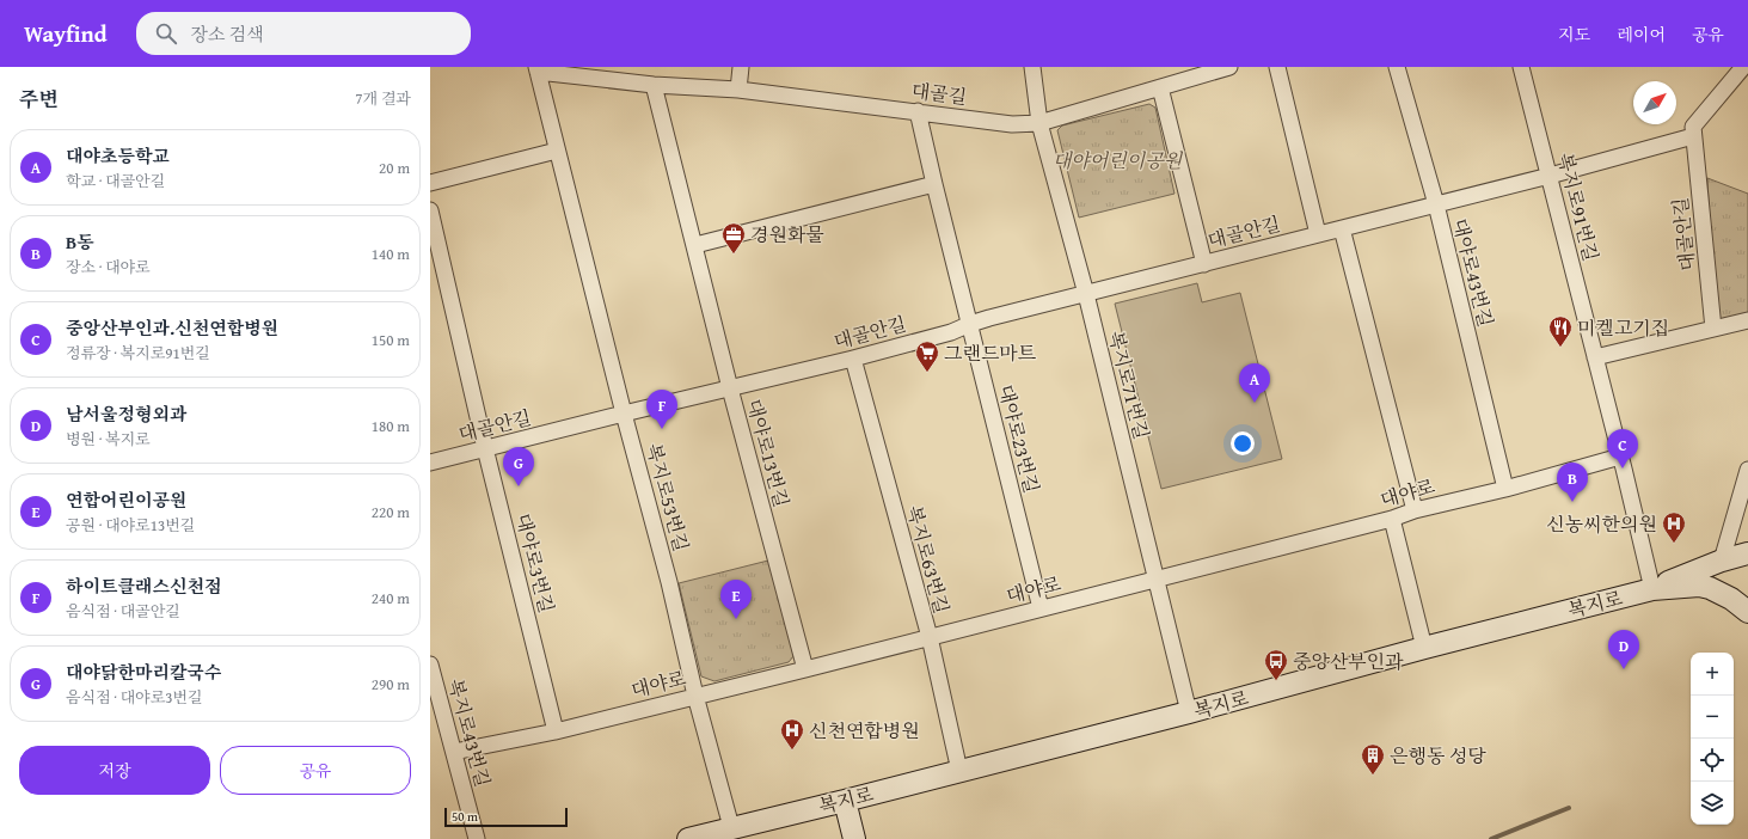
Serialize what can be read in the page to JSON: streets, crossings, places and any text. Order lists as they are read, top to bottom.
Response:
{
  "streets": {
    "street": [
      "대골길",
      "복지로91번길",
      "대골안길",
      "대야로43번길",
      "복지로71번길",
      "대야로23번길",
      "대야로13번길",
      "대야로",
      "복지로53번길",
      "복지로63번길",
      "대야로3번길",
      "복지로",
      "복지로43번길"
    ]
  },
  "crossings": [
    ["대골길", "복지로71번길"],
    ["대골길", "대야로23번길"],
    ["대골길", "대야로13번길"],
    ["대골길", "복지로53번길"],
    ["복지로91번길", "대골안길"],
    ["복지로91번길", "대야로"],
    ["복지로91번길", "복지로"],
    ["대골안길", "대야로43번길"],
    ["대골안길", "복지로71번길"],
    ["대골안길", "대야로23번길"],
    ["대골안길", "대야로13번길"],
    ["대골안길", "복지로53번길"],
    ["대골안길", "복지로63번길"],
    ["대골안길", "대야로3번길"],
    ["대야로43번길", "대야로"],
    ["복지로71번길", "대야로"],
    ["복지로71번길", "복지로"],
    ["대야로23번길", "대야로"],
    ["대야로13번길", "대야로"],
    ["대야로", "복지로53번길"],
    ["대야로", "복지로63번길"],
    ["대야로", "대야로3번길"],
    ["대야로", "복지로43번길"],
    ["복지로53번길", "복지로"],
    ["복지로63번길", "복지로"]
  ],
  "parks": ["대야어린이공원"],
  "places": {
    "office": ["경원화물"],
    "restaurant": ["미켈고기집"],
    "supermarket": ["그랜드마트"],
    "hospital": ["신농씨한의원", "신천연합병원"],
    "bus stop": ["중앙산부인과"],
    "building": ["은행동 성당"]
  },
  "scale_bar": "50 m",
  "north": "top right",
  "page": {
    "header": "Wayfind",
    "search": "장소 검색",
    "nav": ["지도", "레이어", "공유"],
    "heading": ["주변", "7개 결과"],
    "list": [
      {
        "mark": "A",
        "name": "대야초등학교",
        "note": "학교 · 대골안길",
        "value": "20 m"
      },
      {
        "mark": "B",
        "name": "B동",
        "note": "장소 · 대야로",
        "value": "140 m"
      },
      {
        "mark": "C",
        "name": "중앙산부인과.신천연합병원",
        "note": "정류장 · 복지로91번길",
        "value": "150 m"
      },
      {
        "mark": "D",
        "name": "남서울정형외과",
        "note": "병원 · 복지로",
        "value": "180 m"
      },
      {
        "mark": "E",
        "name": "연합어린이공원",
        "note": "공원 · 대야로13번길",
        "value": "220 m"
      },
      {
        "mark": "F",
        "name": "하이트클래스신천점",
        "note": "음식점 · 대골안길",
        "value": "240 m"
      },
      {
        "mark": "G",
        "name": "대야닭한마리칼국수",
        "note": "음식점 · 대야로3번길",
        "value": "290 m"
      }
    ],
    "pins": [
      "A",
      "F",
      "C",
      "G",
      "B",
      "E",
      "D"
    ],
    "map_buttons": ["+", "−"],
    "buttons": ["저장", "공유"],
    "scale": "50 m"
  }
}
